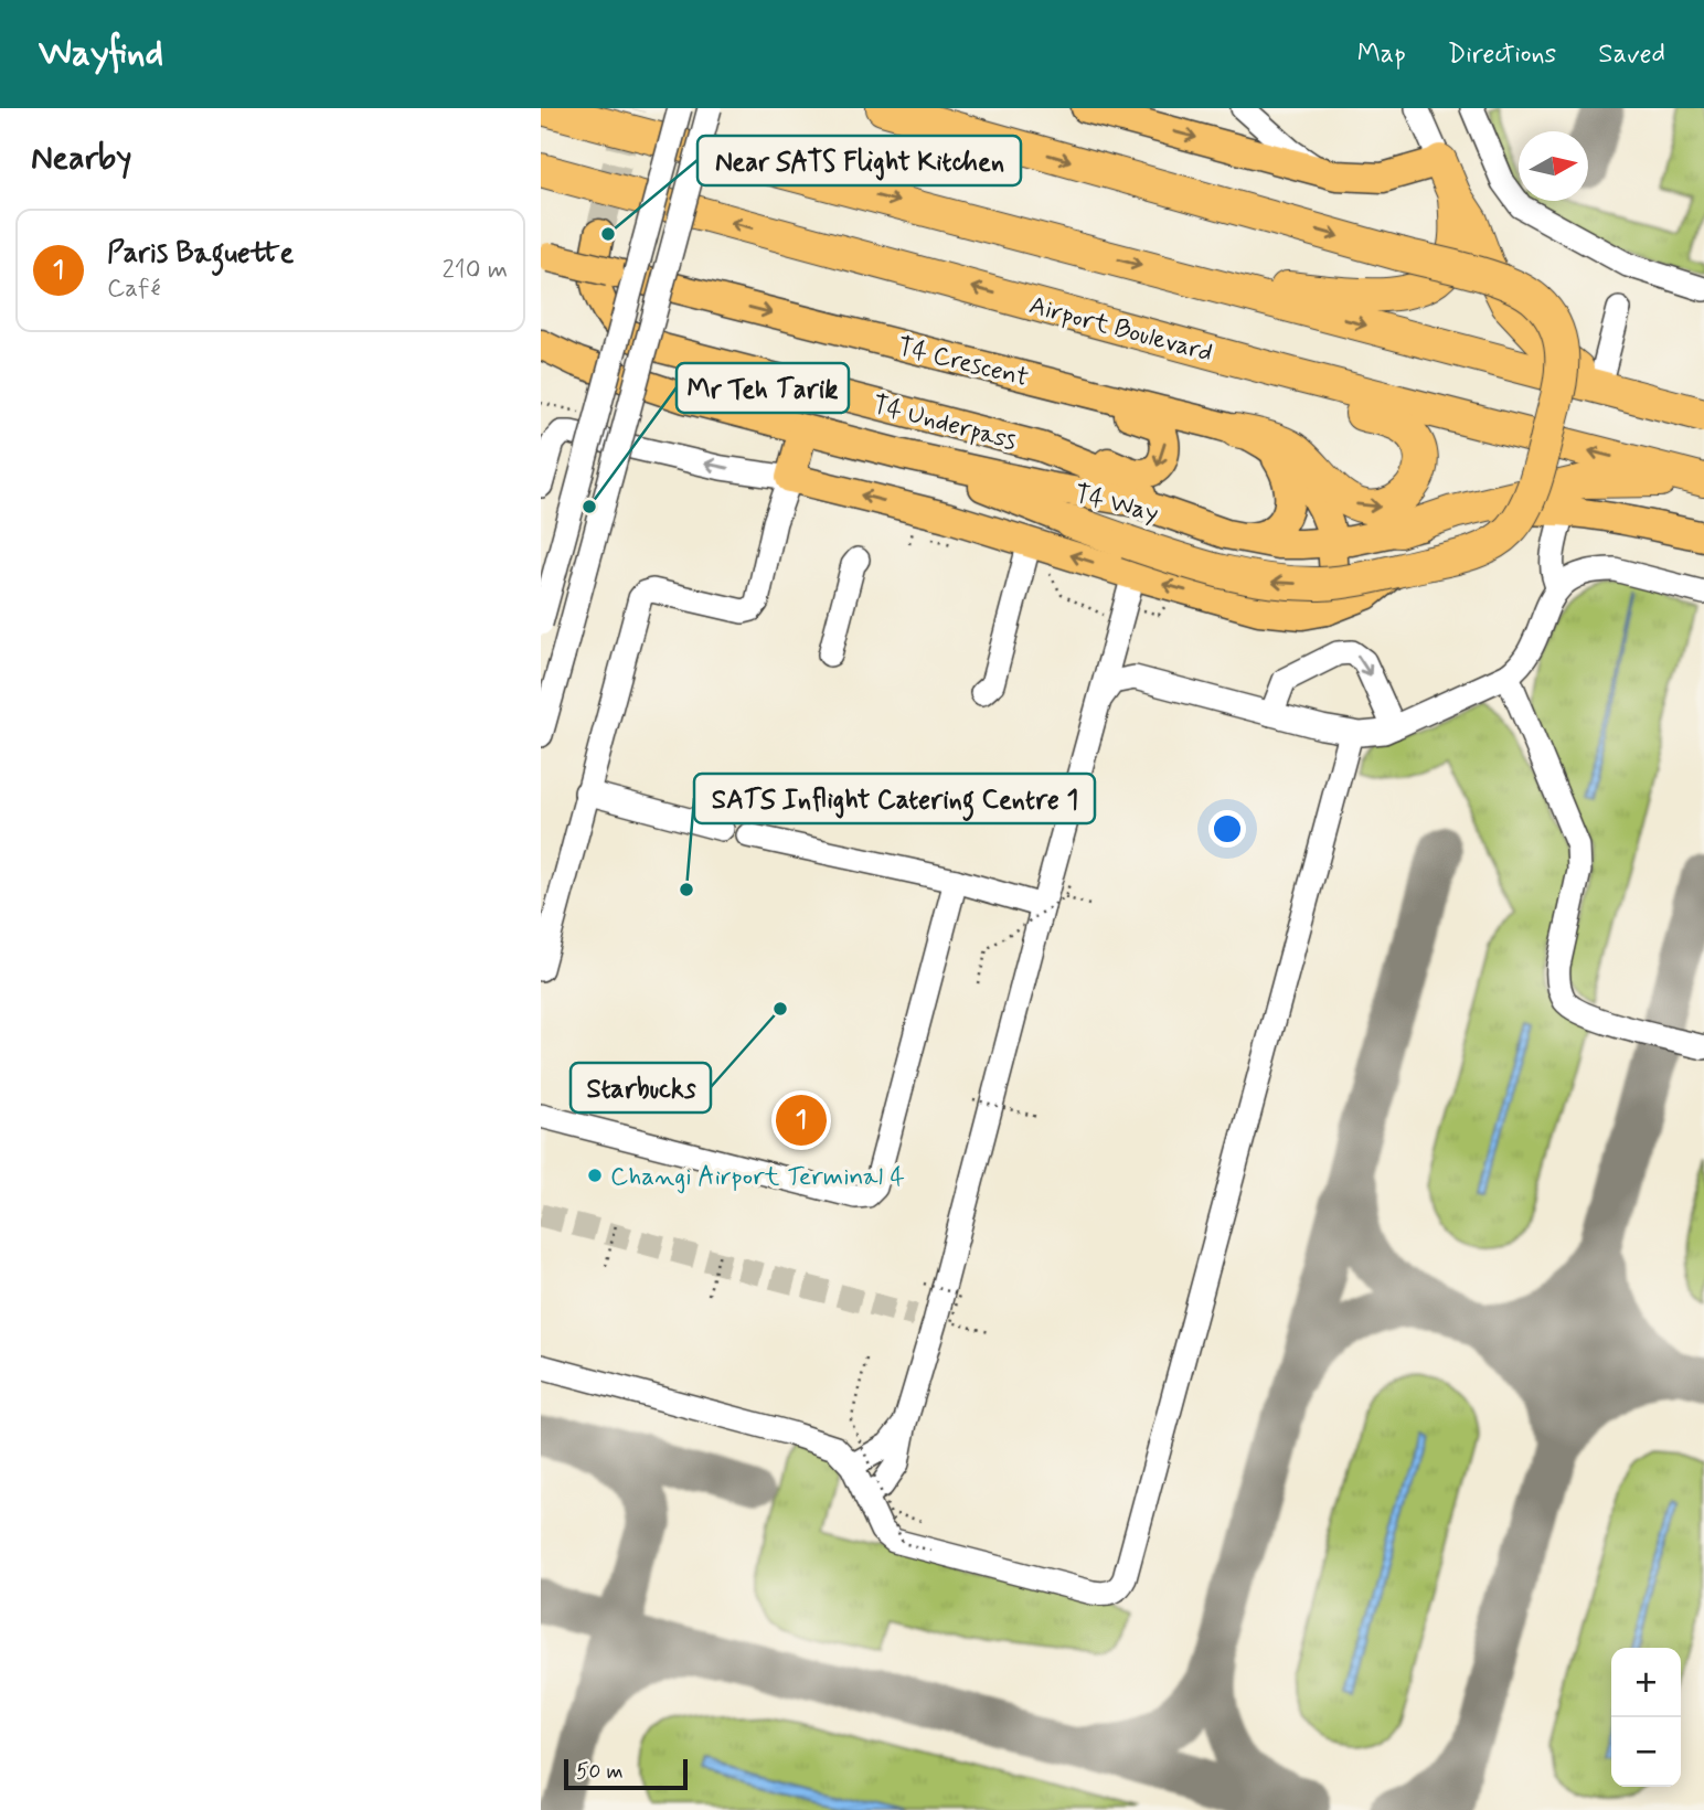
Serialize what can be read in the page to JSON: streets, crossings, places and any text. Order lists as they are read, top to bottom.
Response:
{
  "streets": {
    "highway": ["Airport Boulevard"],
    "main road": ["T4 Crescent", "T4 Underpass", "T4 Way"]
  },
  "crossings": [
    ["T4 Crescent", "T4 Way"],
    ["T4 Underpass", "T4 Way"]
  ],
  "places": [
    "Near SATS Flight Kitchen",
    "Mr Teh Tarik",
    "SATS Inflight Catering Centre 1",
    "Starbucks",
    "Changi Airport Terminal 4"
  ],
  "scale_bar": "50 m",
  "north": "right",
  "page": {
    "header": "Wayfind",
    "nav": ["Map", "Directions", "Saved"],
    "heading": "Nearby",
    "list": [
      {
        "mark": "1",
        "name": "Paris Baguette",
        "note": "Café",
        "value": "210 m"
      }
    ],
    "pins": "1",
    "map_buttons": ["+", "−"],
    "scale": "50 m"
  }
}
